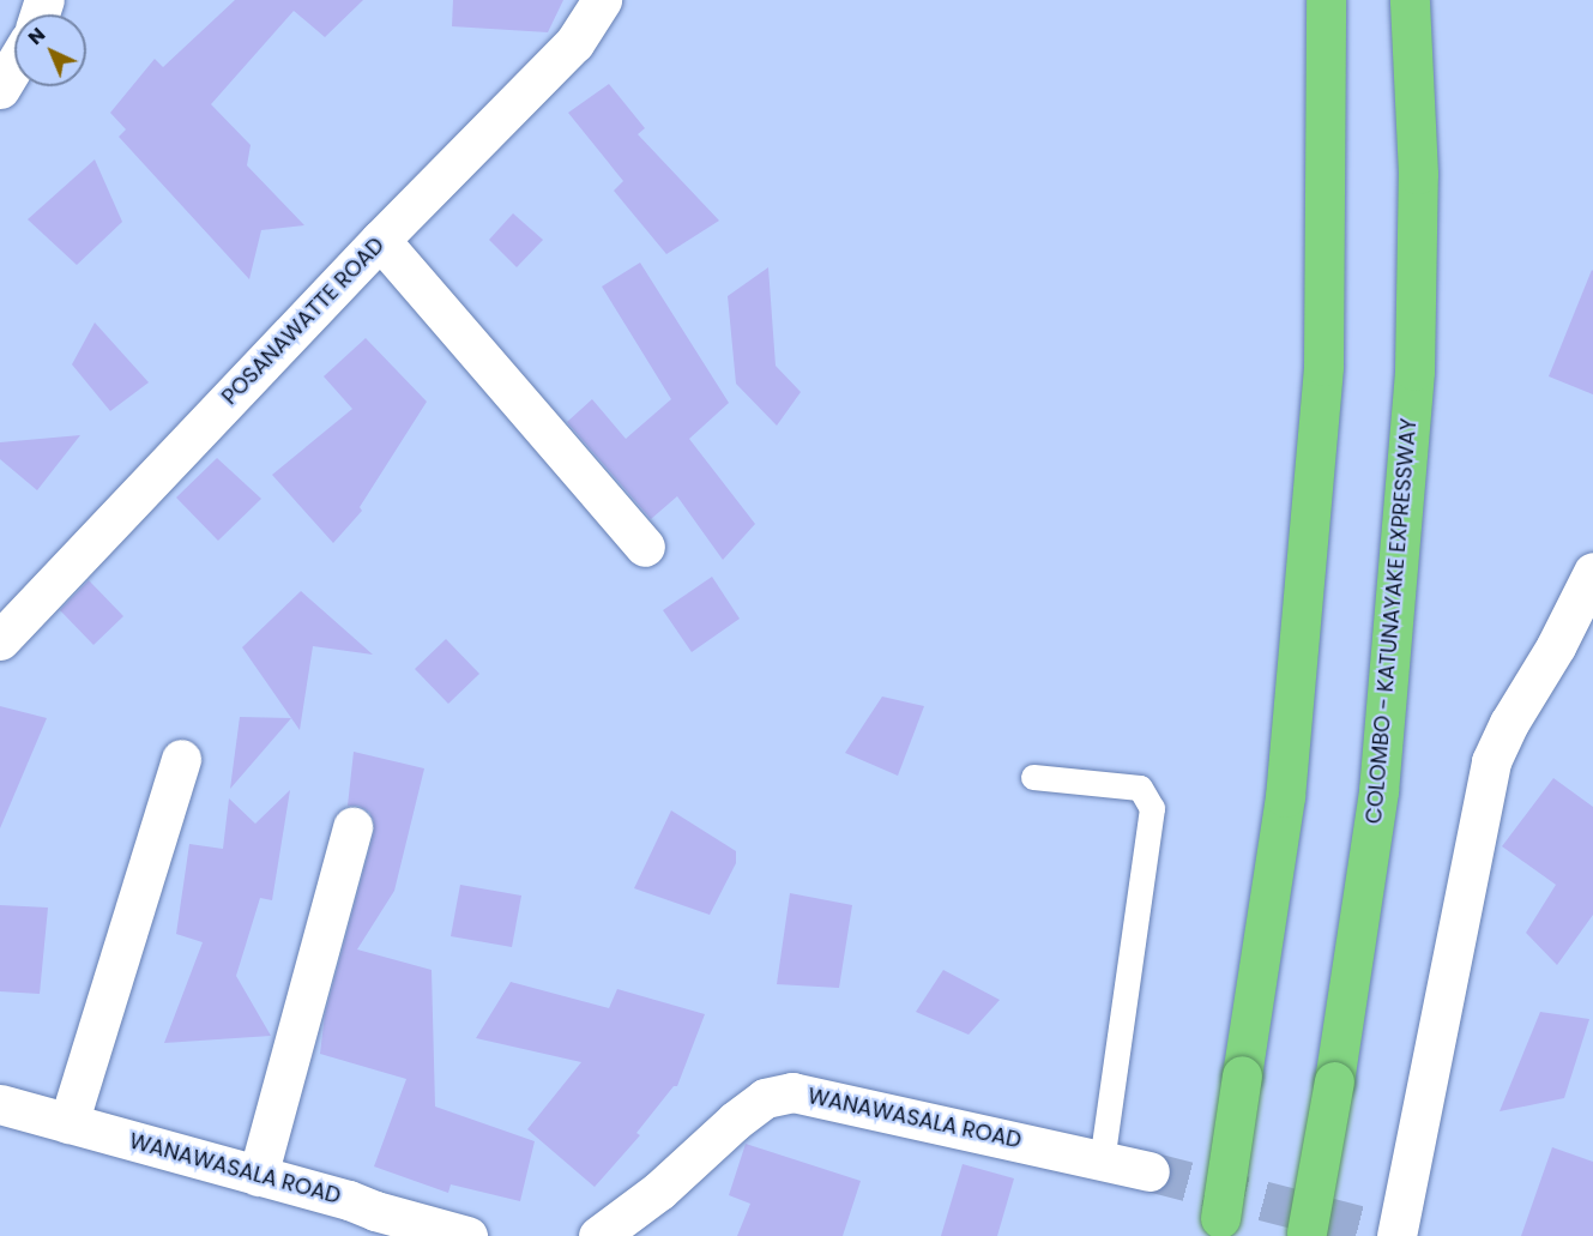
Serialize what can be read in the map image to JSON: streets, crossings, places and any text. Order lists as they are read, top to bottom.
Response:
{
  "streets": {
    "highway": ["COLOMBO - KATUNAYAKE EXPRESSWAY"],
    "street": ["POSANAWATTE ROAD", "WANAWASALA ROAD"]
  },
  "north": "top left"
}
